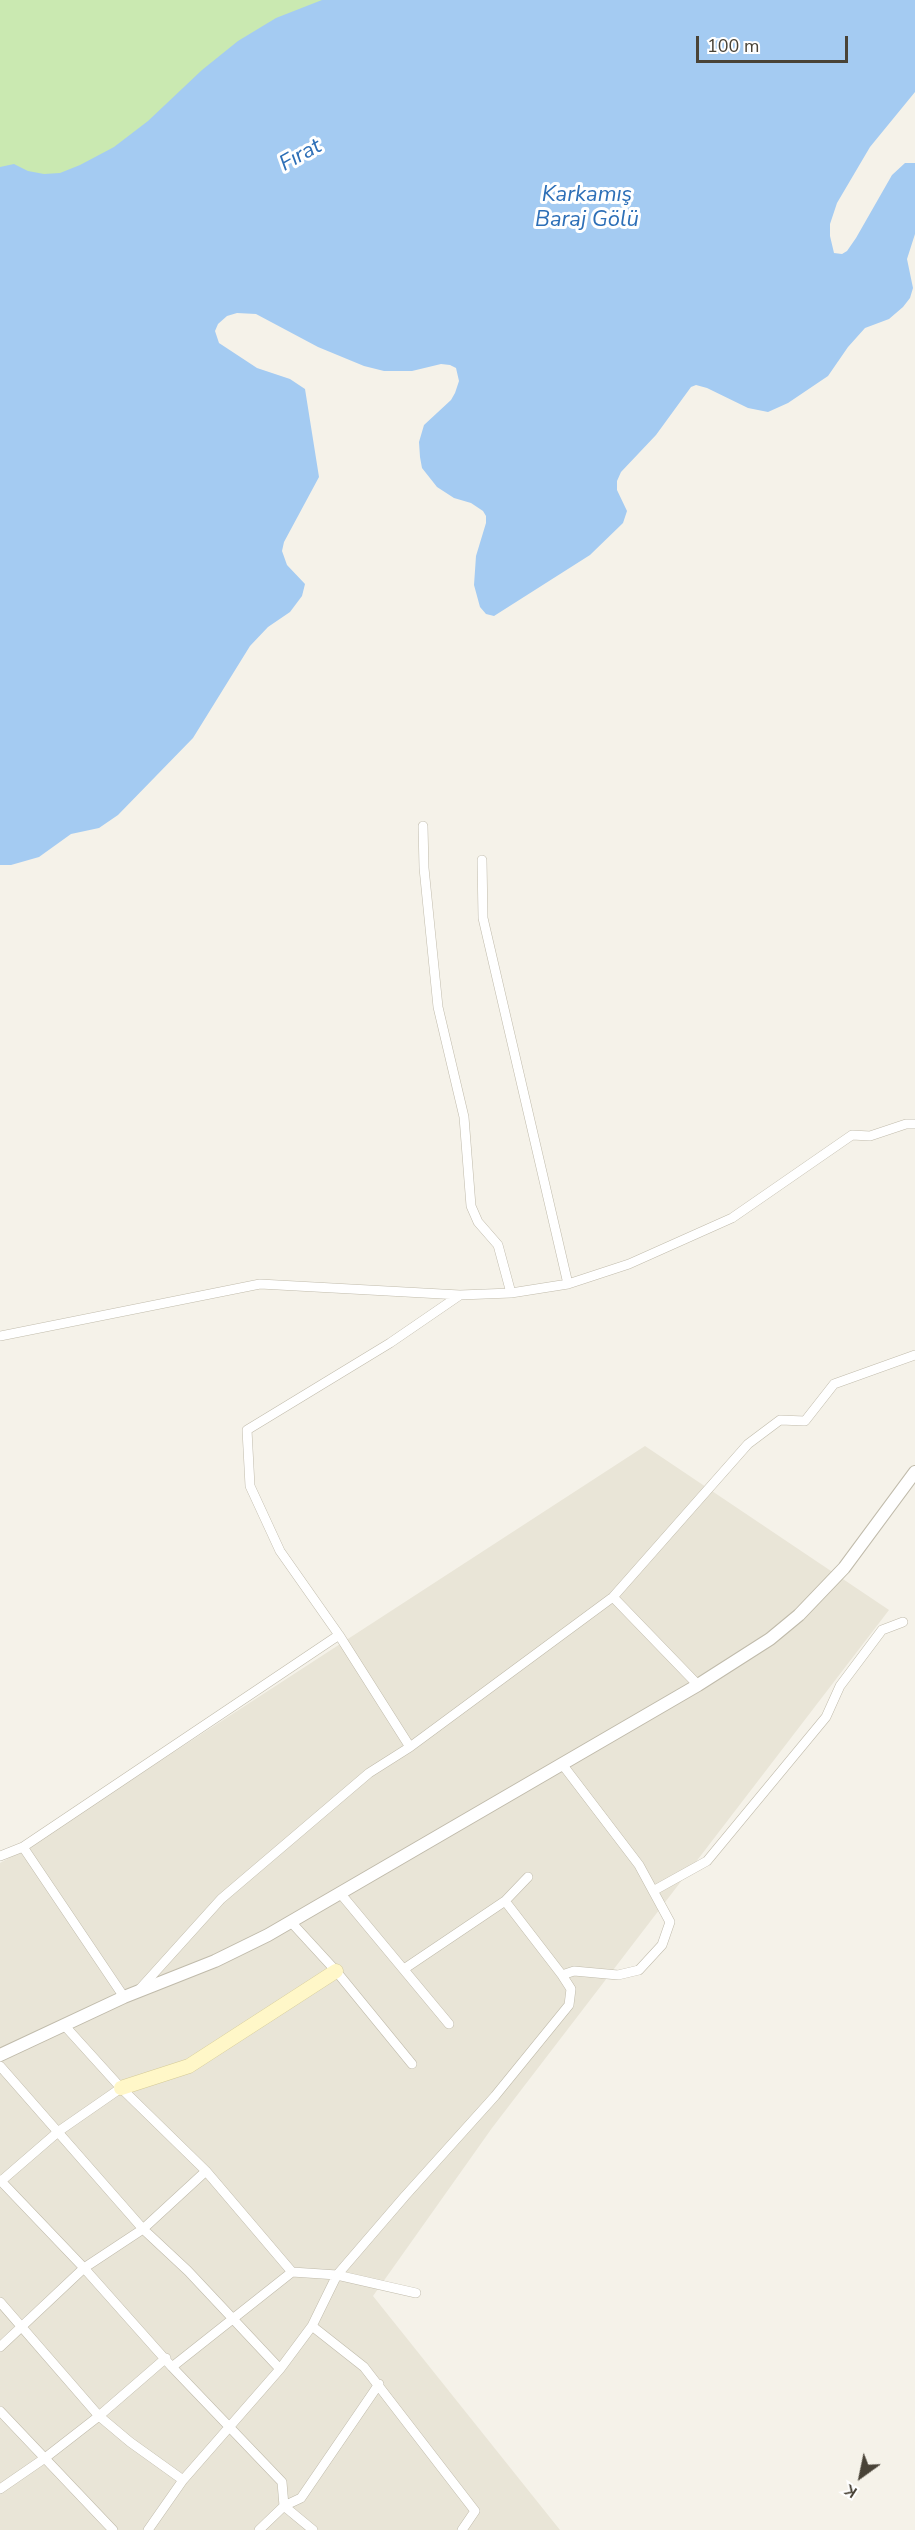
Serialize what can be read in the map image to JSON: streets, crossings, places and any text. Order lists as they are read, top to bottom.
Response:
{
  "water": ["Fırat", "Karkamış Baraj Gölü"],
  "scale_bar": "100 m",
  "north": "bottom left"
}
